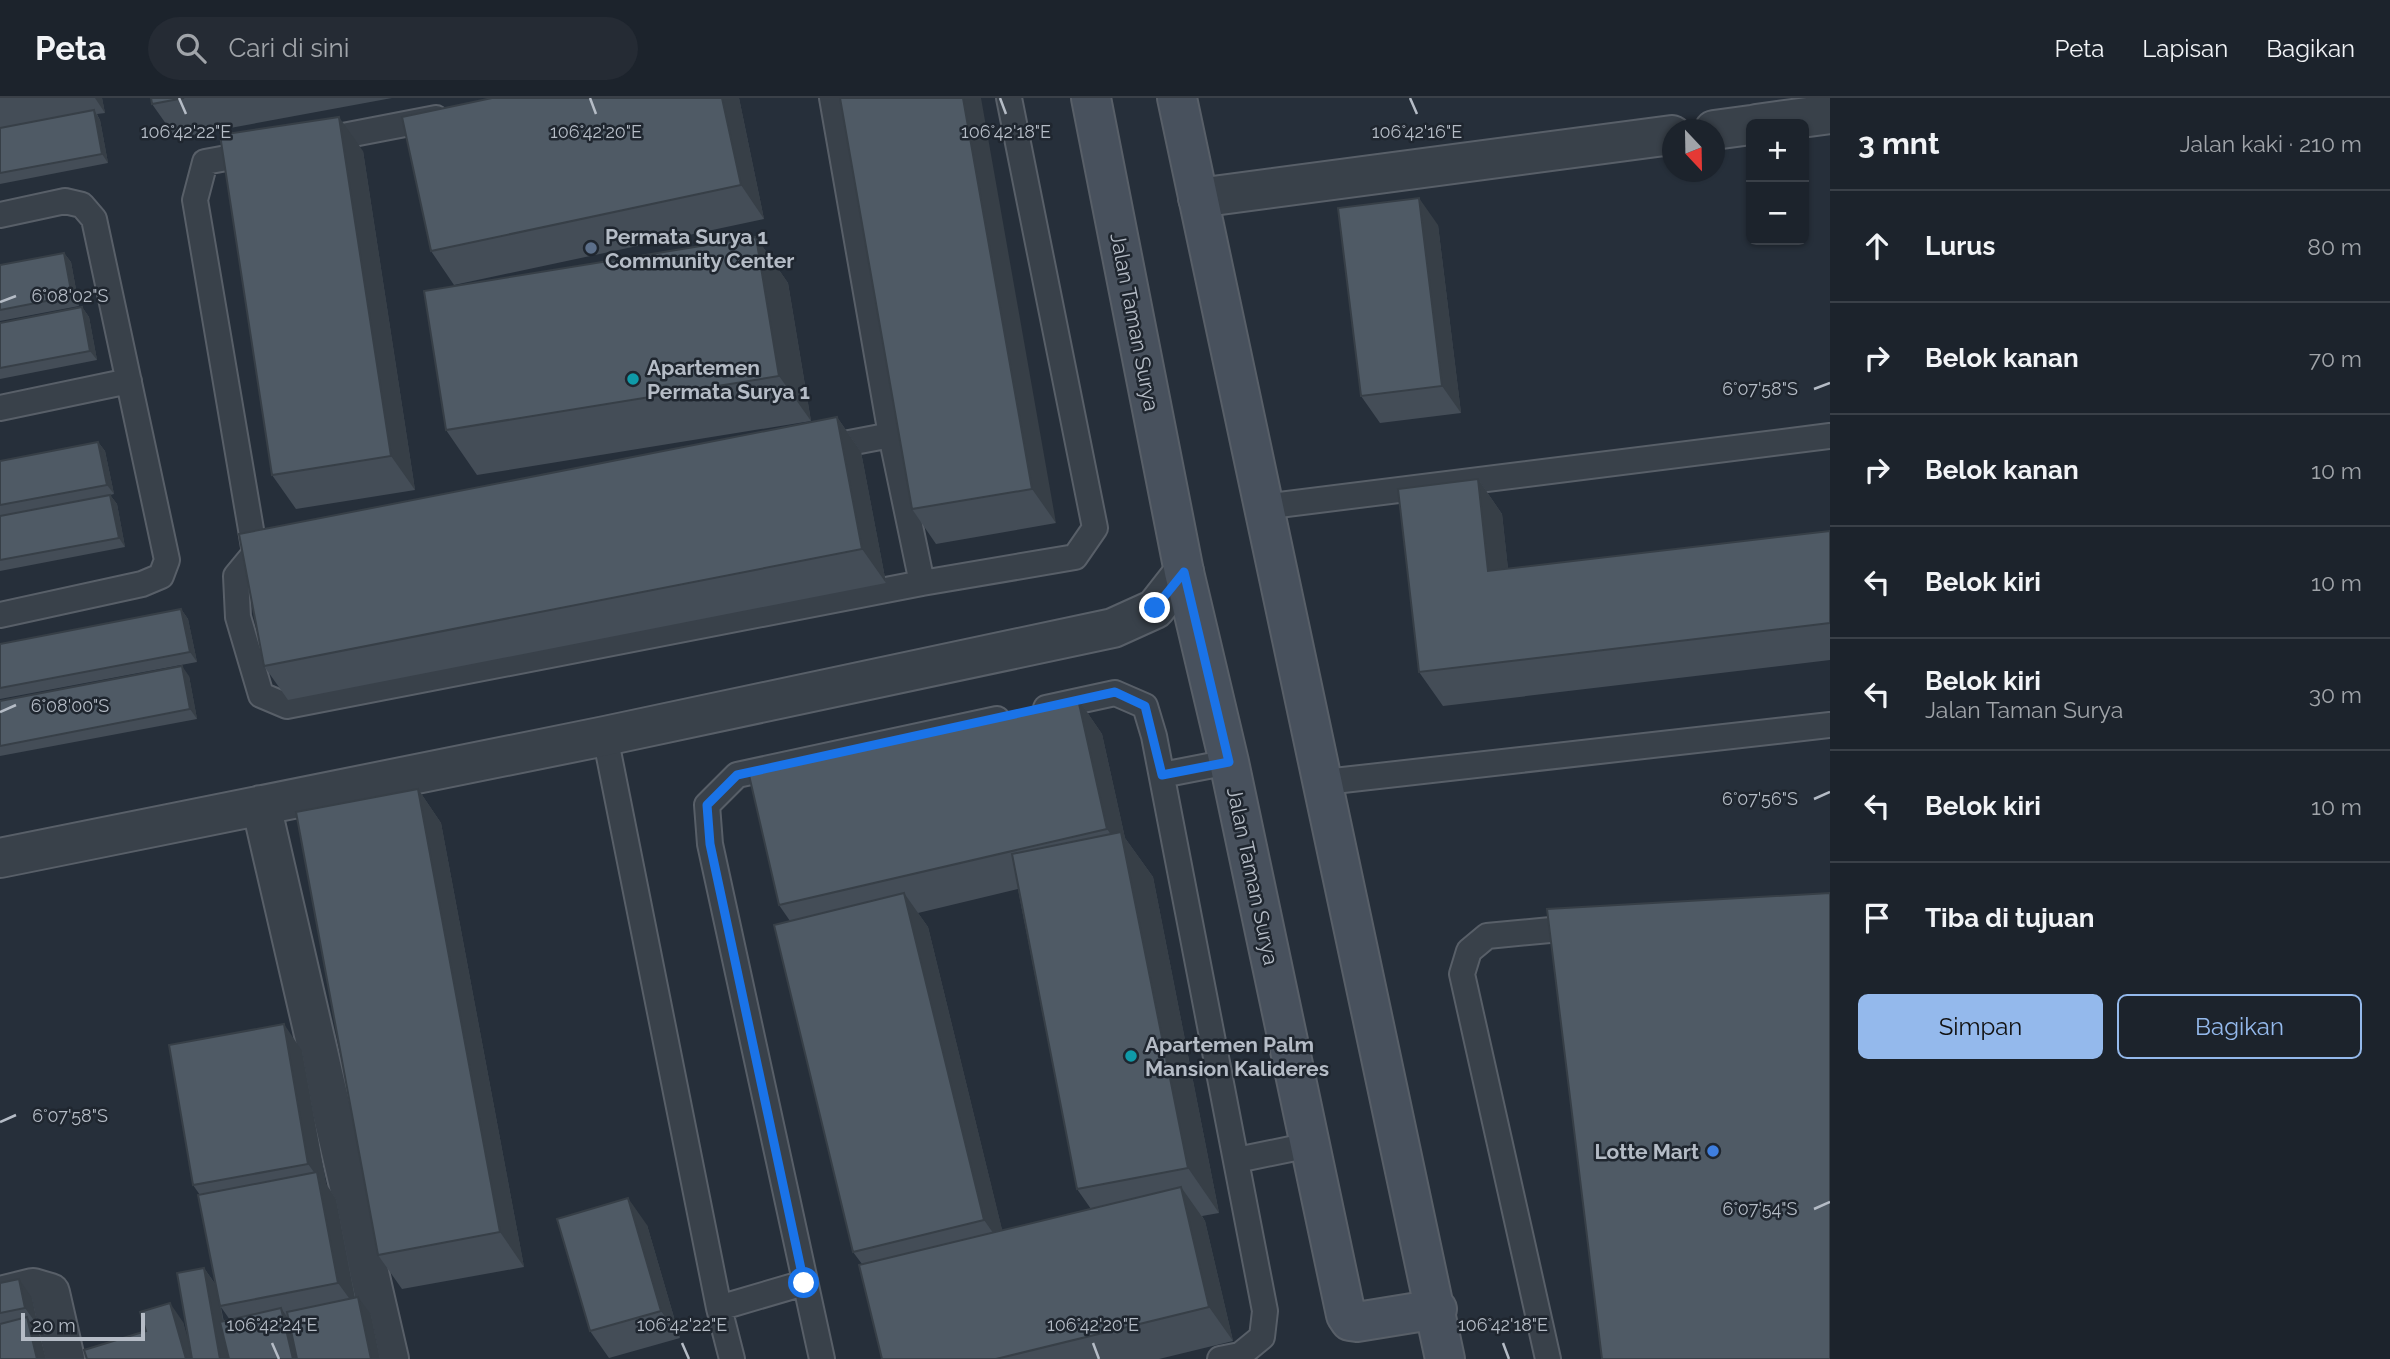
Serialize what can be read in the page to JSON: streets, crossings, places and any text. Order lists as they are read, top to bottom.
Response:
{
  "streets": {
    "street": ["Jalan Taman Surya"]
  },
  "places": [
    "Permata Surya 1 Community Center",
    "Apartemen Permata Surya 1",
    "Apartemen Palm Mansion Kalideres",
    "Lotte Mart"
  ],
  "scale_bar": "20 m",
  "north": "bottom",
  "page": {
    "header": "Peta",
    "search": "Cari di sini",
    "nav": ["Peta", "Lapisan", "Bagikan"],
    "heading": ["3 mnt", "Jalan kaki · 210 m"],
    "map_buttons": ["+", "−"],
    "list": [
      ["Lurus", "80 m"],
      ["Belok kanan", "70 m"],
      ["Belok kanan", "10 m"],
      ["Belok kiri", "10 m"],
      ["Belok kiri", "Jalan Taman Surya", "30 m"],
      ["Belok kiri", "10 m"],
      "Tiba di tujuan"
    ],
    "buttons": ["Simpan", "Bagikan"],
    "scale": "20 m"
  },
  "coordinates": [
    "106°42'22\"E",
    "106°42'20\"E",
    "106°42'18\"E",
    "106°42'16\"E",
    "6°08'02\"S",
    "6°07'58\"S",
    "6°08'00\"S",
    "6°07'56\"S",
    "6°07'54\"S",
    "106°42'24\"E"
  ]
}
